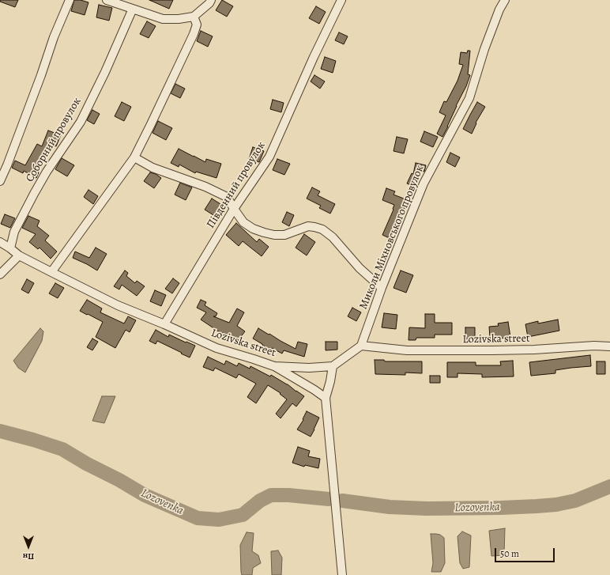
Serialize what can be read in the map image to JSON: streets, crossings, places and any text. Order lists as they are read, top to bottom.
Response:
{
  "streets": {
    "street": [
      "Соборний провулок",
      "Південний провулок",
      "Миколи Міхновського провулок",
      "Lozivska street"
    ]
  },
  "crossings": [
    ["Соборний провулок", "Lozivska street"],
    ["Південний провулок", "Lozivska street"],
    ["Миколи Міхновського провулок", "Lozivska street"]
  ],
  "water": ["Lozovenka"],
  "scale_bar": "50 m",
  "north": "bottom"
}
